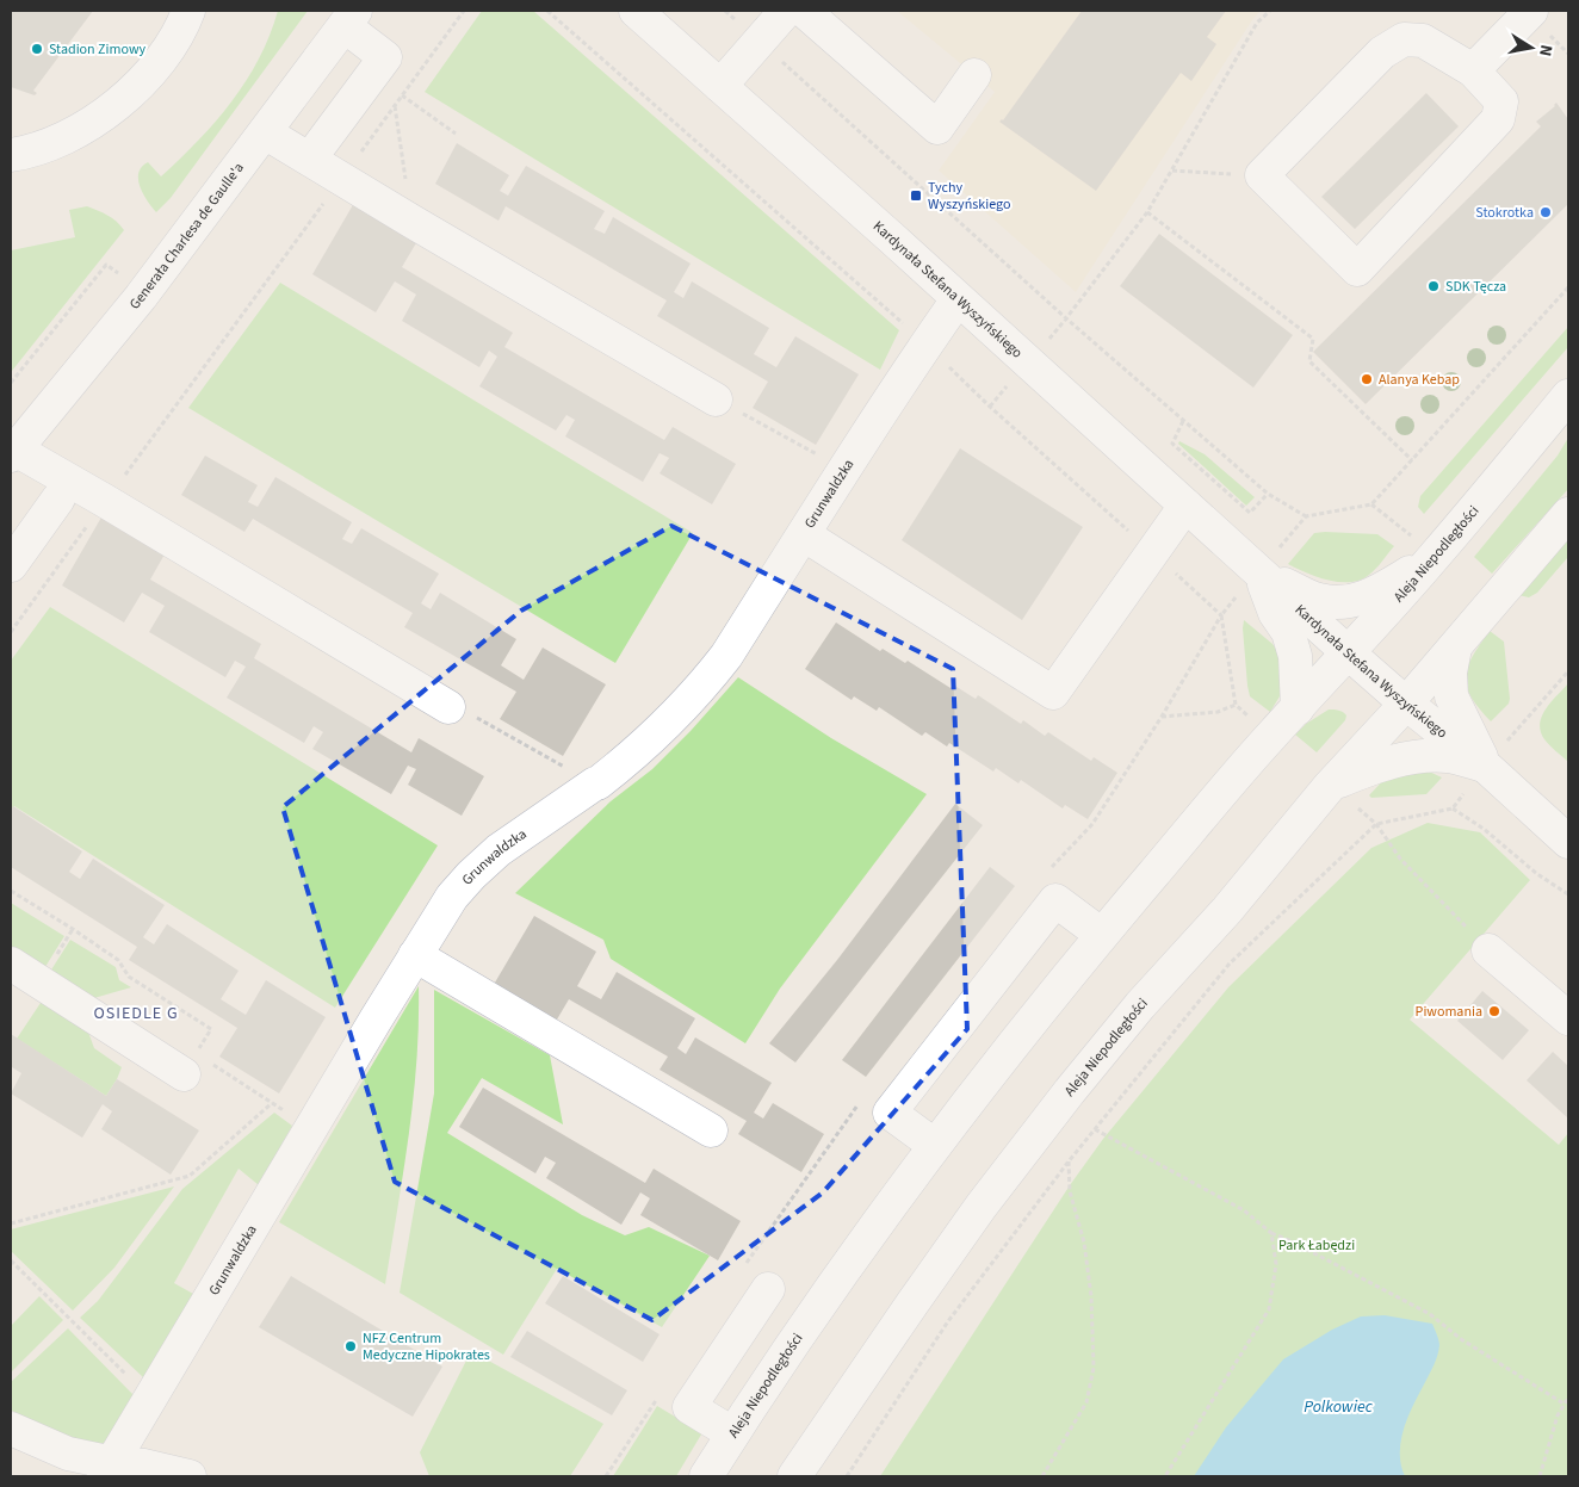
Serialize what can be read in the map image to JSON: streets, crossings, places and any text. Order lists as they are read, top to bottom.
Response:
{
  "streets": {
    "street": [
      "Generała Charlesa de Gaulle'a",
      "Kardynała Stefana Wyszyńskiego",
      "Grunwaldzka",
      "Aleja Niepodległości"
    ]
  },
  "crossings": [
    ["Kardynała Stefana Wyszyńskiego", "Grunwaldzka"],
    ["Kardynała Stefana Wyszyńskiego", "Aleja Niepodległości"]
  ],
  "districts": ["OSIEDLE G"],
  "water": ["Polkowiec"],
  "parks": ["Park Łabędzi"],
  "places": {
    "other": [
      "Stadion Zimowy",
      "Stokrotka",
      "SDK Tęcza",
      "Alanya Kebap",
      "Piwomania",
      "NFZ Centrum Medyczne Hipokrates"
    ],
    "transit": ["Tychy Wyszyńskiego"]
  },
  "north": "right"
}
